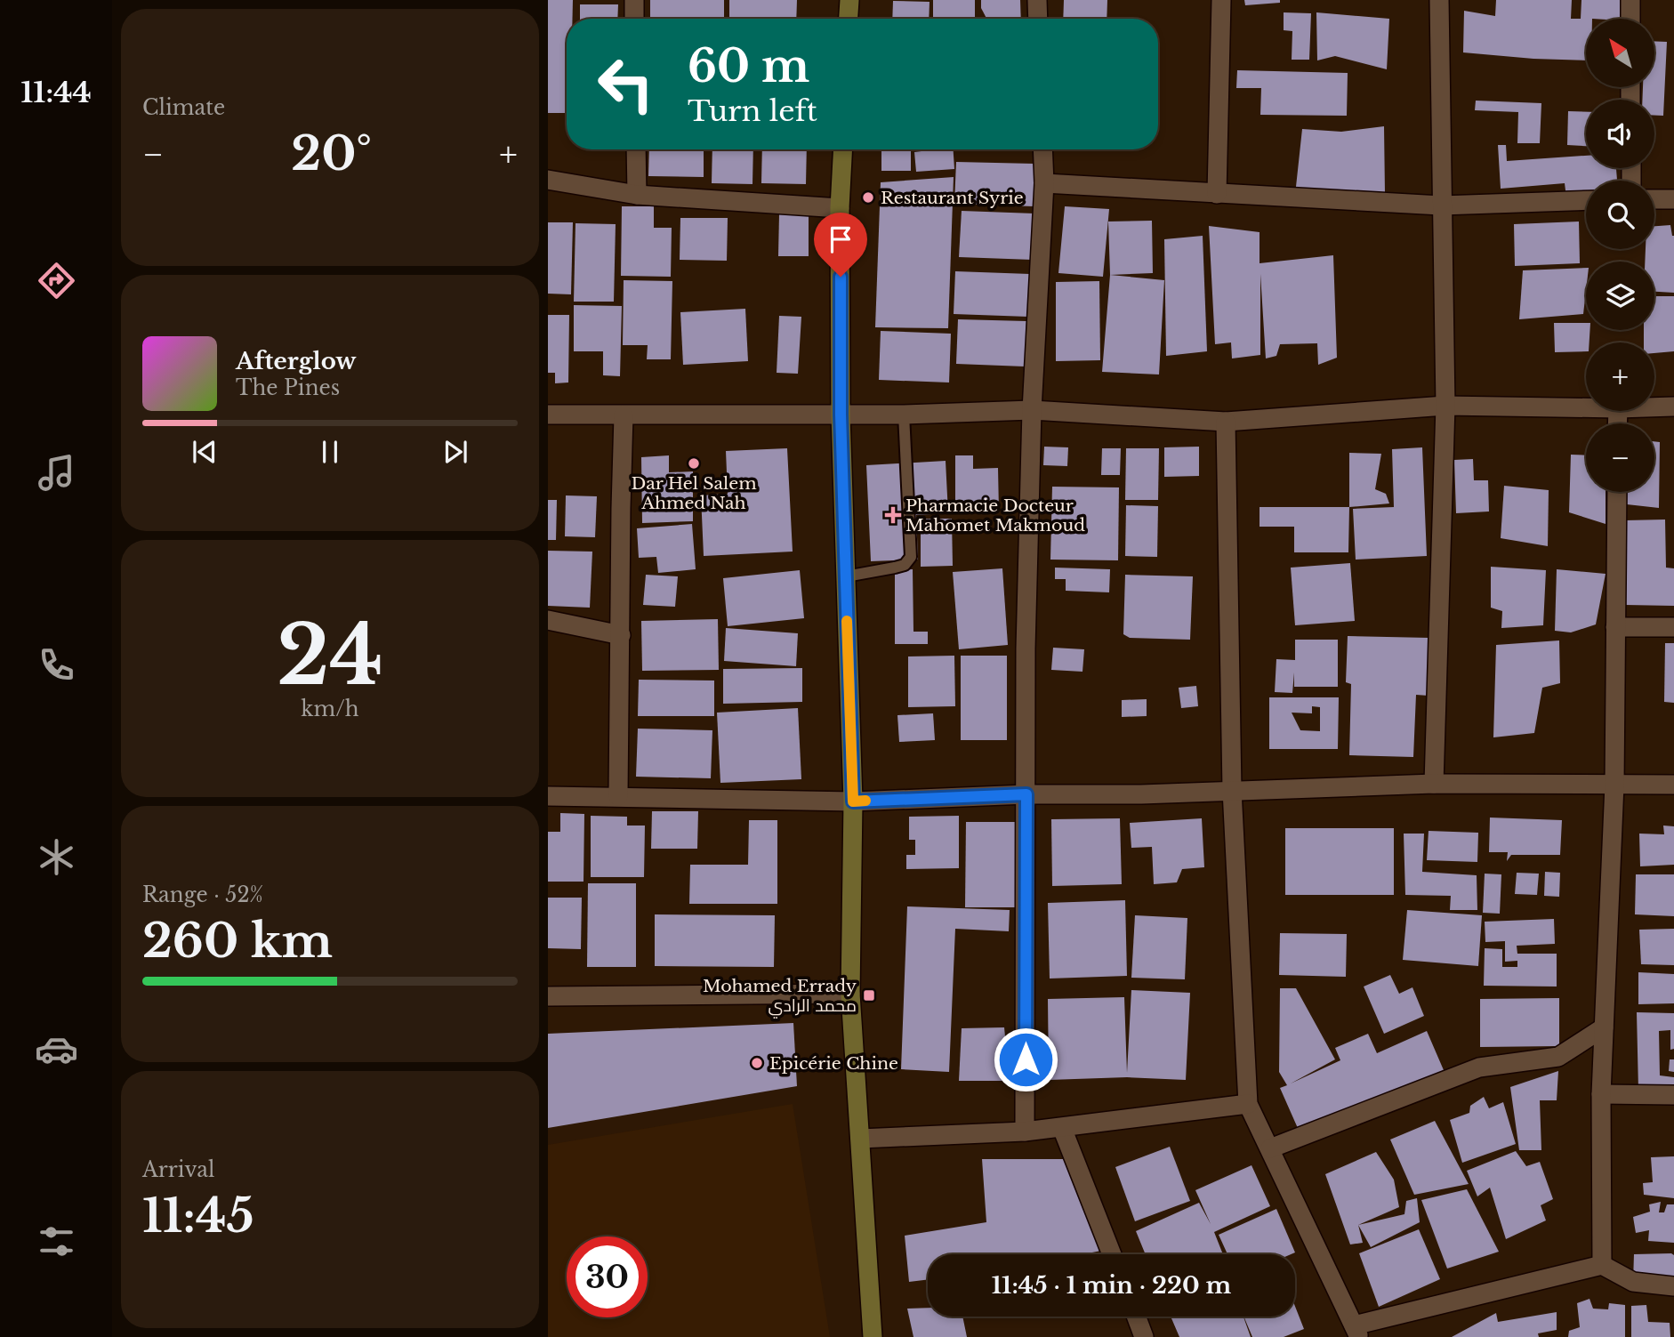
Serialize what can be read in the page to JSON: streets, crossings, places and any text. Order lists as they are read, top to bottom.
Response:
{
  "places": {
    "other": ["Restaurant Syrie", "Dar Hel Salem Ahmed Nah", "Epicérie Chine"],
    "health": ["Pharmacie Docteur Mahomet Makmoud"],
    "transit": ["Mohamed Errady محمد الرادي"]
  },
  "north": "top left",
  "page": {
    "tabs": "11:44",
    "tile": [
      "Climate",
      ["24", "km/h"],
      ["Range · 52%", "260 km"],
      ["Arrival", "11:45"]
    ],
    "map_buttons": ["+", "−"],
    "turn": ["60 m", "Turn left"],
    "heat": ["−", "20°", "+"],
    "song": ["Afterglow", "The Pines"],
    "limit": "30",
    "trip": "11:45 · 1 min · 220 m"
  }
}
